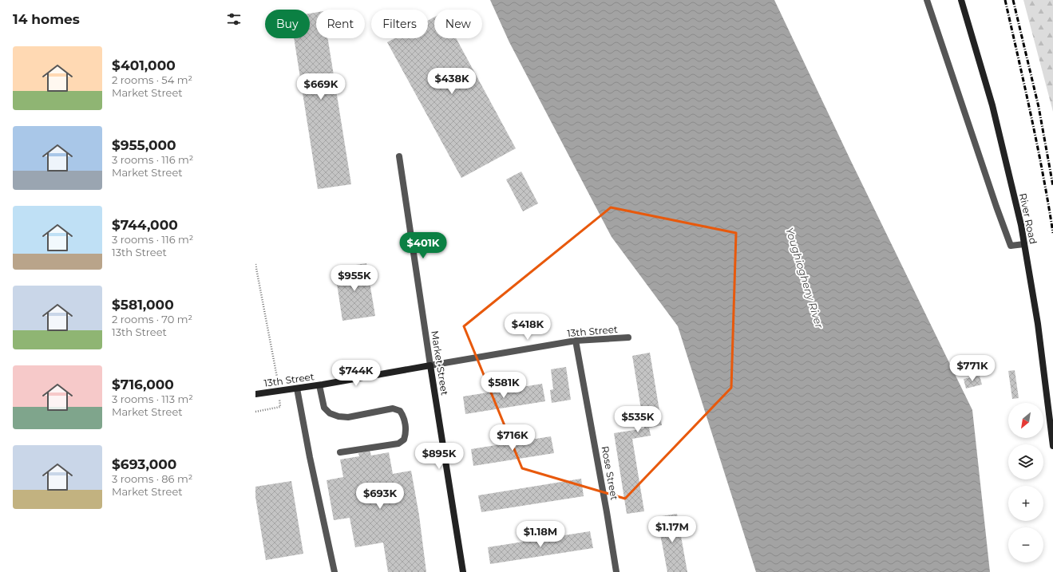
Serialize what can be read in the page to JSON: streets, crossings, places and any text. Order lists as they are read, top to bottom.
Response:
{
  "streets": {
    "street": [
      "River Road",
      "13th Street",
      "Market Street",
      "Rose Street"
    ]
  },
  "crossings": [
    ["13th Street", "Market Street"],
    ["13th Street", "Rose Street"]
  ],
  "water": ["Youghiogheny River"],
  "north": "bottom left",
  "page": {
    "heading": "14 homes",
    "chip": [
      "Buy",
      "Rent",
      "Filters",
      "New"
    ],
    "list": [
      {
        "name": "$401,000",
        "note": "2 rooms · 54 m² · Market Street"
      },
      {
        "name": "$955,000",
        "note": "3 rooms · 116 m² · Market Street"
      },
      {
        "name": "$744,000",
        "note": "3 rooms · 116 m² · 13th Street"
      },
      {
        "name": "$581,000",
        "note": "2 rooms · 70 m² · 13th Street"
      },
      {
        "name": "$716,000",
        "note": "3 rooms · 113 m² · Market Street"
      },
      {
        "name": "$693,000",
        "note": "3 rooms · 86 m² · Market Street"
      }
    ],
    "price": [
      "$438K",
      "$669K",
      "$401K",
      "$955K",
      "$418K",
      "$771K",
      "$744K",
      "$581K",
      "$535K",
      "$716K",
      "$895K",
      "$693K",
      "$1.17M",
      "$1.18M"
    ],
    "map_buttons": ["+", "−"]
  }
}
